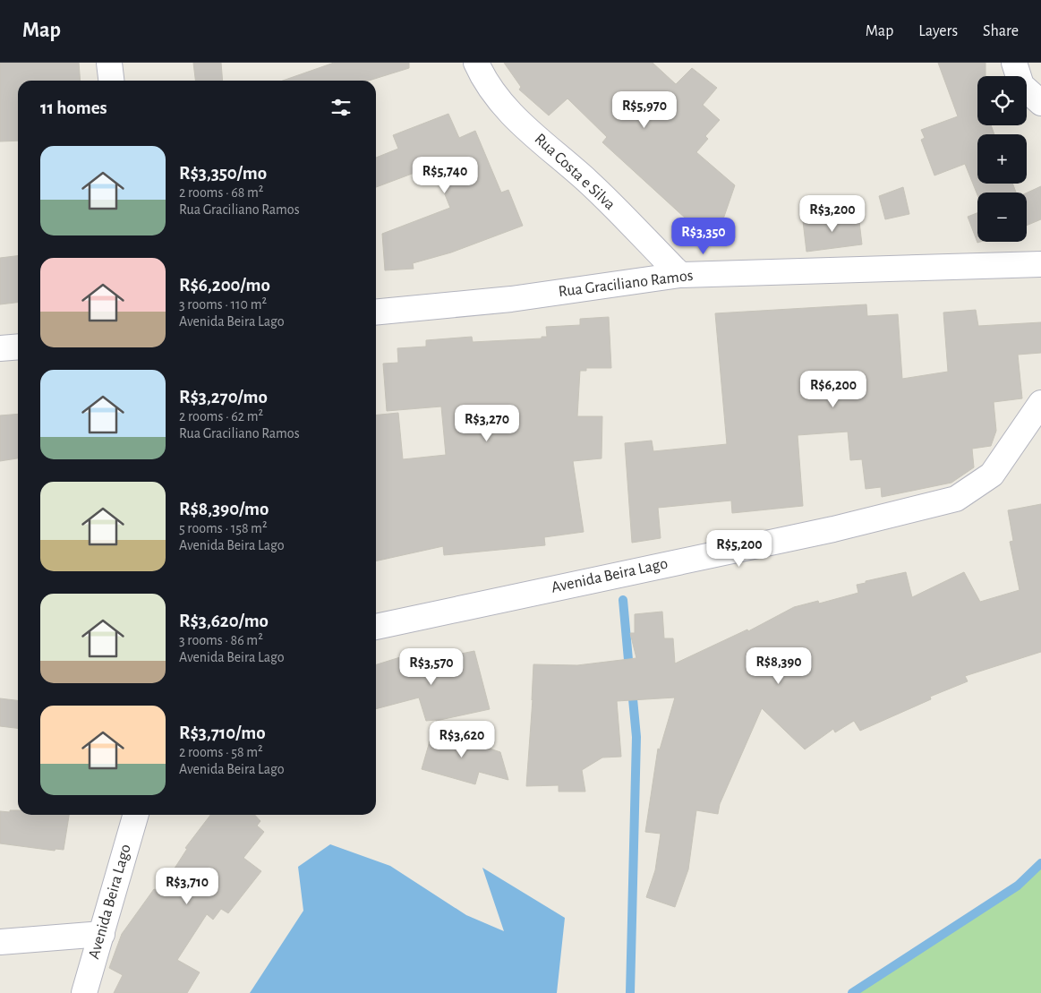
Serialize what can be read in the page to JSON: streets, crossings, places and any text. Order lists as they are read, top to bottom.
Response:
{
  "streets": {
    "street": ["Rua Costa e Silva", "Rua Graciliano Ramos", "Avenida Beira Lago"]
  },
  "crossings": [
    ["Rua Costa e Silva", "Rua Graciliano Ramos"]
  ],
  "page": {
    "header": "Map",
    "nav": ["Map", "Layers", "Share"],
    "map_buttons": ["+", "−"],
    "heading": "11 homes",
    "price": [
      "R$5,970",
      "R$5,740",
      "R$3,200",
      "R$3,350",
      "R$6,200",
      "R$3,270",
      "R$5,200",
      "R$8,390",
      "R$3,570",
      "R$3,620",
      "R$3,710"
    ],
    "list": [
      {
        "name": "R$3,350/mo",
        "note": "2 rooms · 68 m² · Rua Graciliano Ramos"
      },
      {
        "name": "R$6,200/mo",
        "note": "3 rooms · 110 m² · Avenida Beira Lago"
      },
      {
        "name": "R$3,270/mo",
        "note": "2 rooms · 62 m² · Rua Graciliano Ramos"
      },
      {
        "name": "R$8,390/mo",
        "note": "5 rooms · 158 m² · Avenida Beira Lago"
      },
      {
        "name": "R$3,620/mo",
        "note": "3 rooms · 86 m² · Avenida Beira Lago"
      },
      {
        "name": "R$3,710/mo",
        "note": "2 rooms · 58 m² · Avenida Beira Lago"
      }
    ]
  }
}
